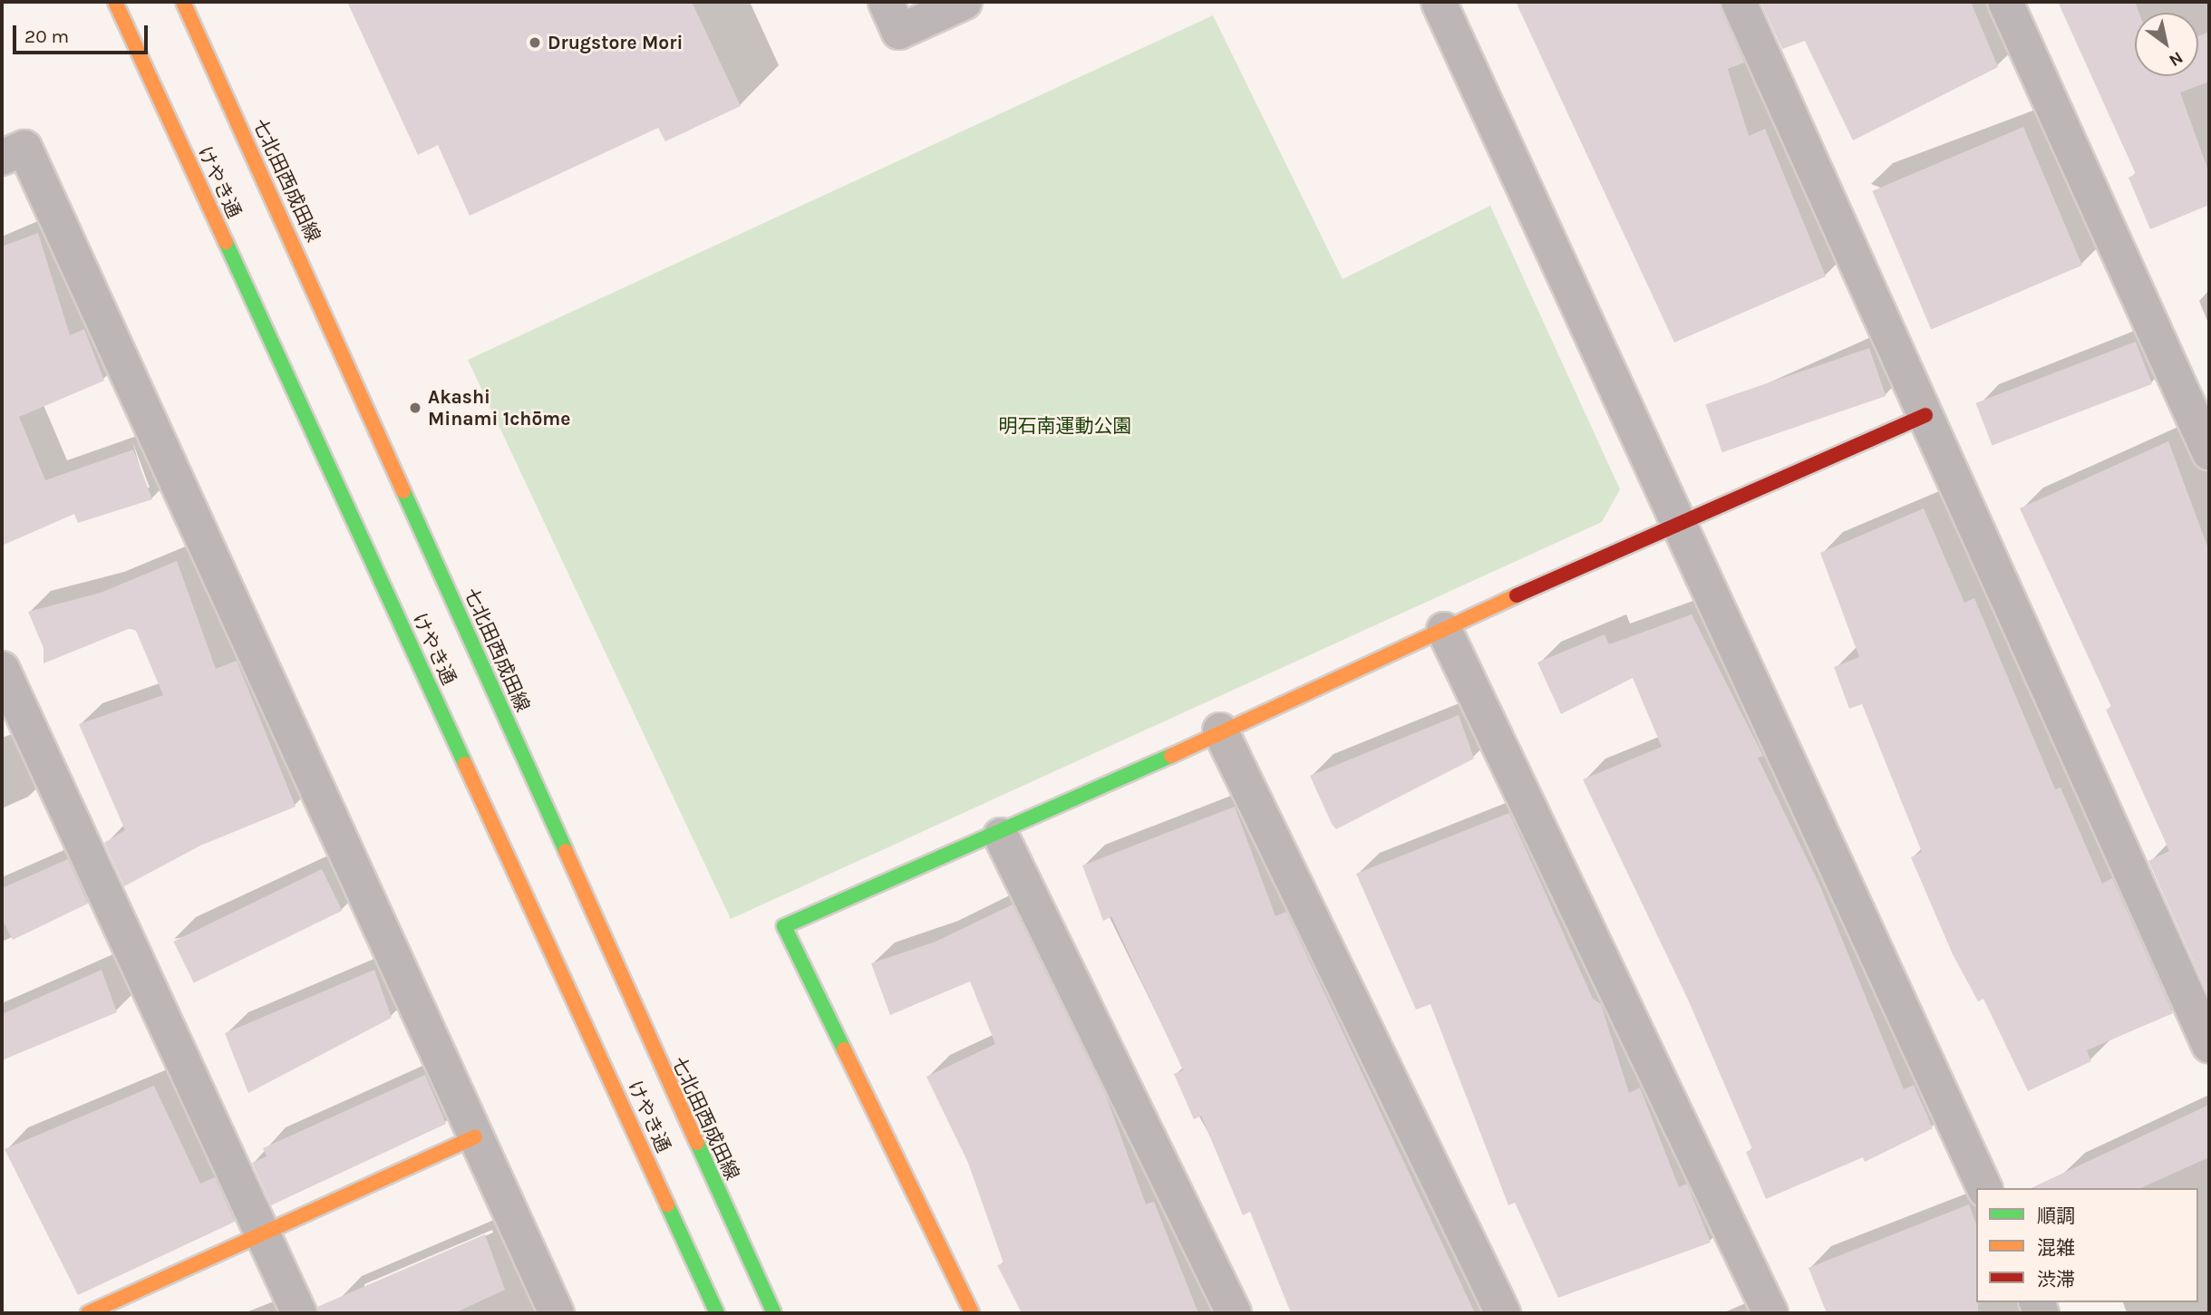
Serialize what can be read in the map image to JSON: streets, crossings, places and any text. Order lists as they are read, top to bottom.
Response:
{
  "streets": {
    "street": ["七北田西成田線", "けやき通"]
  },
  "parks": ["明石南運動公園"],
  "places": ["Drugstore Mori", "Akashi Minami 1chōme"],
  "legend": ["順調", "混雑", "渋滞"],
  "scale_bar": "20 m",
  "north": "bottom right"
}
